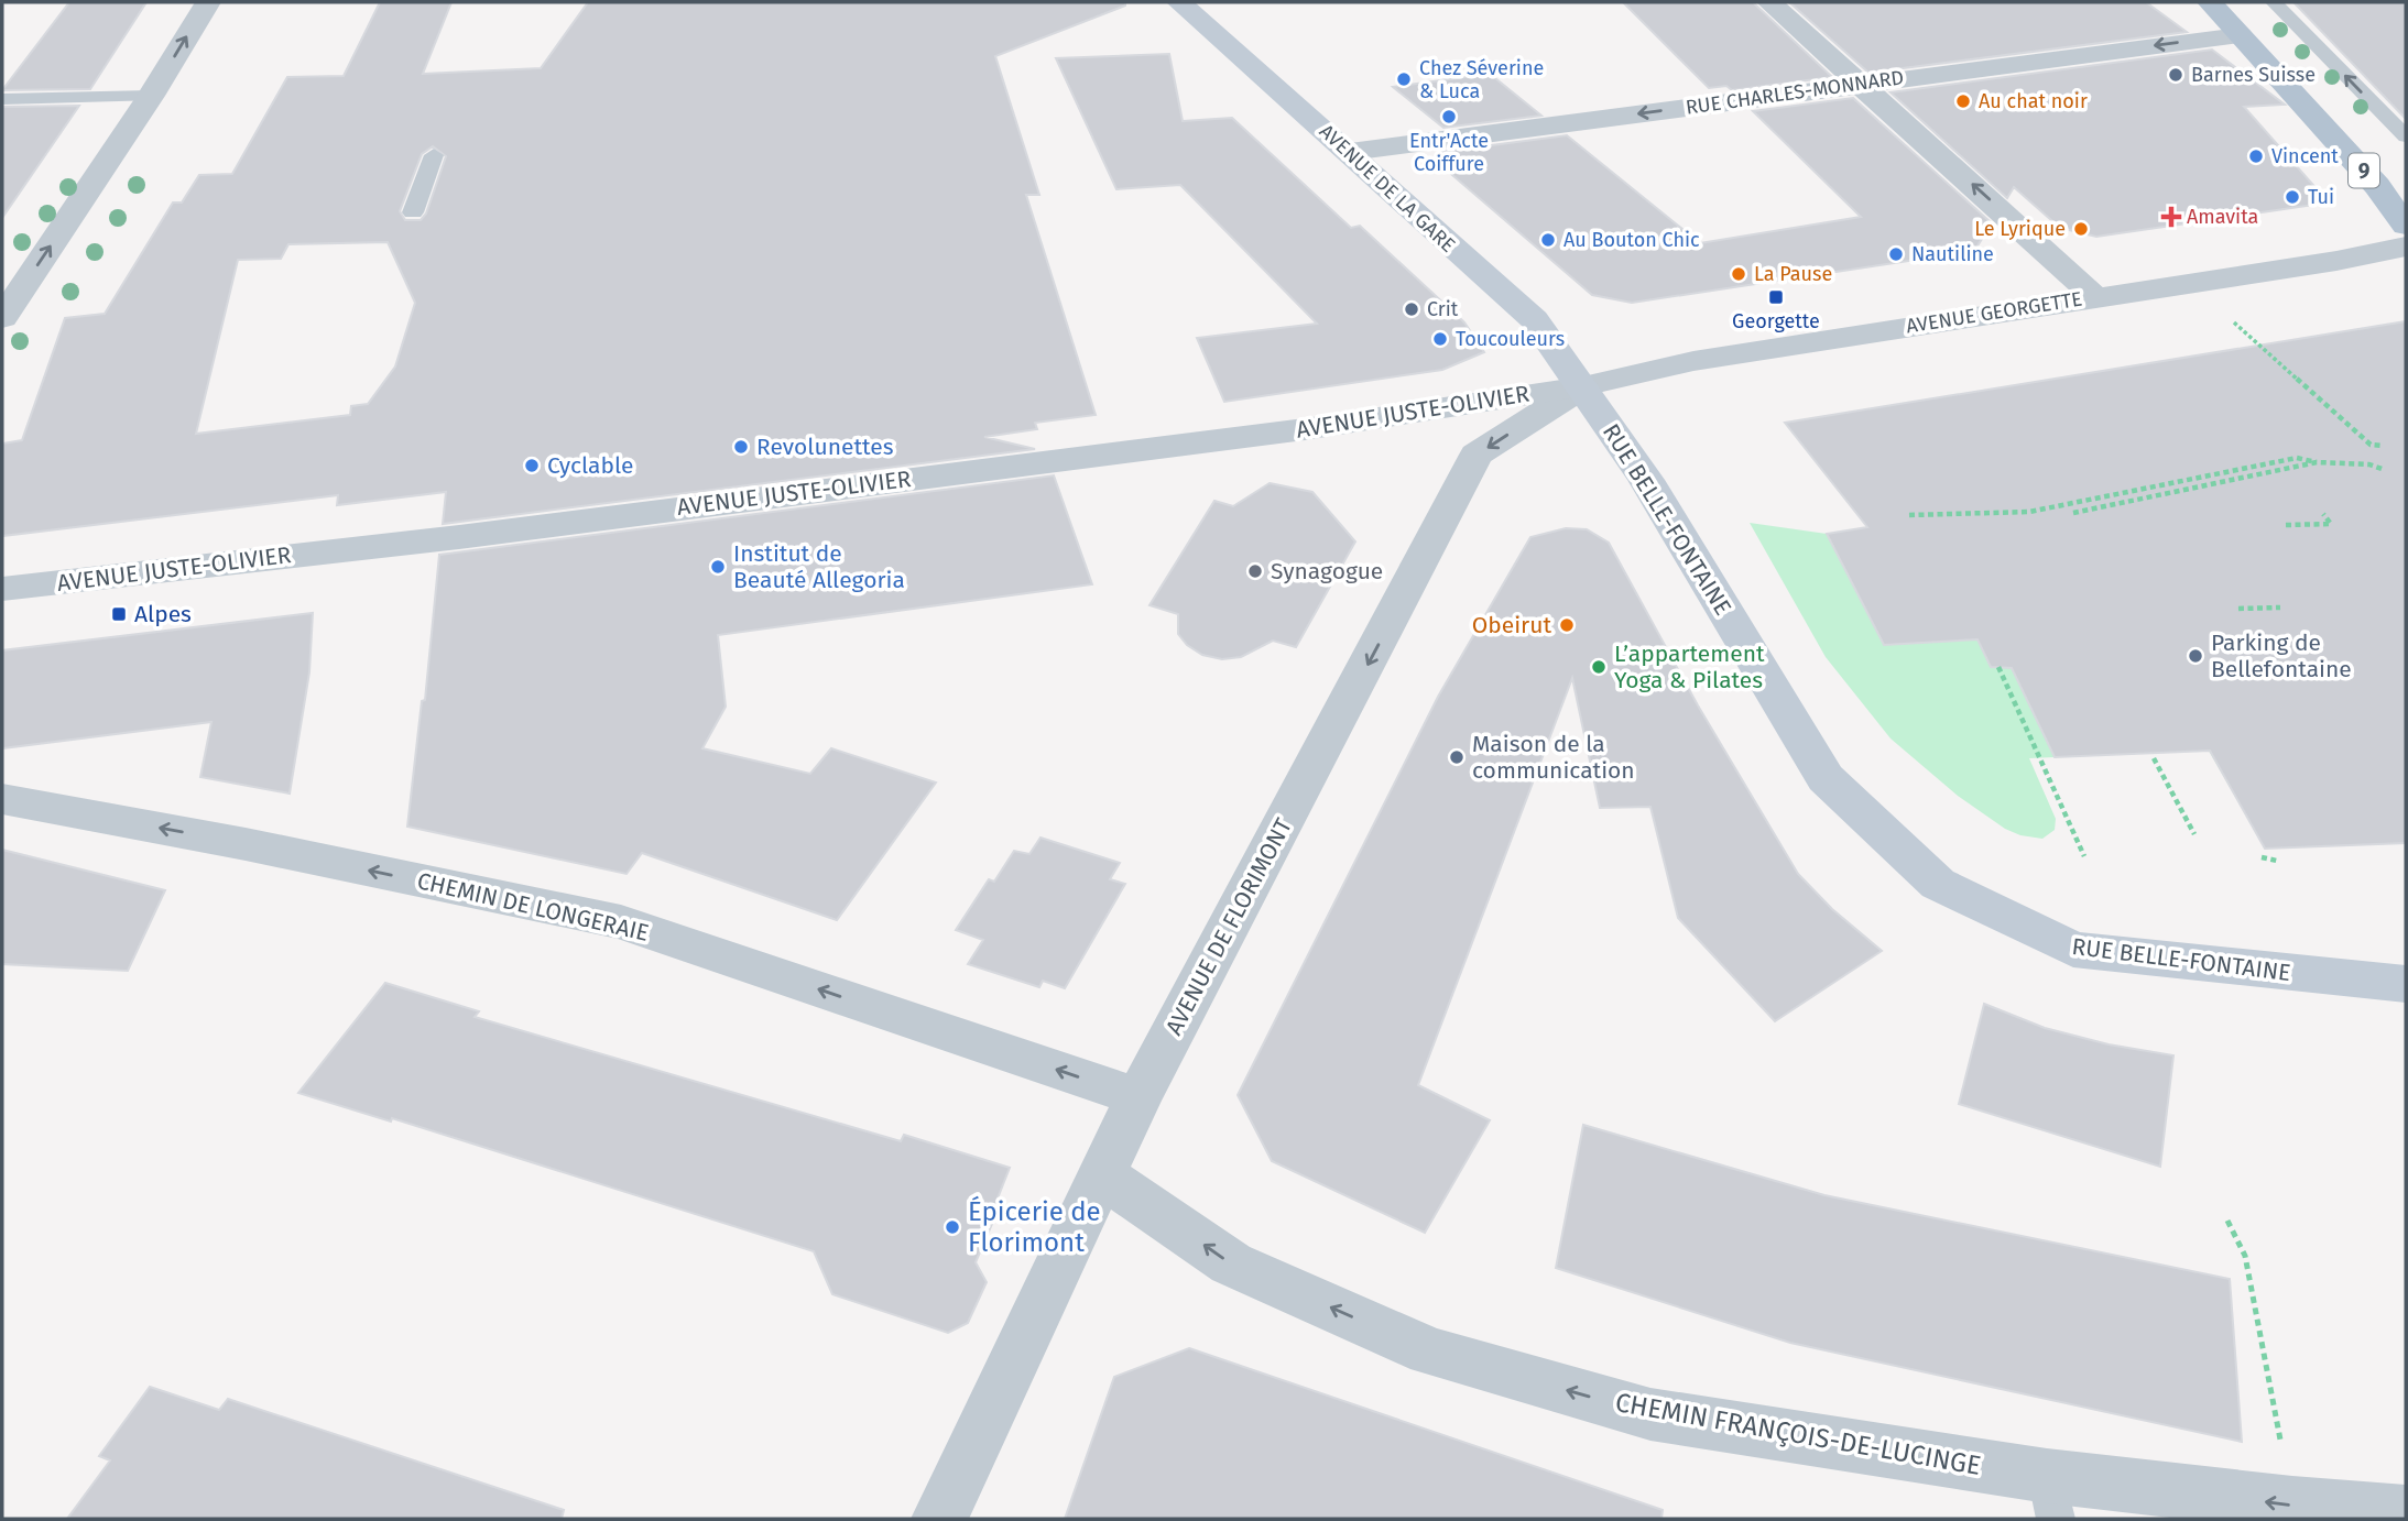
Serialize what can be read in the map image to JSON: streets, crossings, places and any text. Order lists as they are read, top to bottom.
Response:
{
  "streets": {
    "main road": ["9", "AVENUE DE LA GARE", "RUE BELLE-FONTAINE"],
    "street": [
      "RUE CHARLES-MONNARD",
      "AVENUE GEORGETTE",
      "AVENUE JUSTE-OLIVIER",
      "CHEMIN DE LONGERAIE",
      "AVENUE DE FLORIMONT",
      "CHEMIN FRANÇOIS-DE-LUCINGE"
    ]
  },
  "crossings": [
    ["RUE CHARLES-MONNARD", "9"],
    ["RUE CHARLES-MONNARD", "AVENUE DE LA GARE"],
    ["AVENUE DE LA GARE", "AVENUE GEORGETTE"],
    ["AVENUE DE LA GARE", "AVENUE JUSTE-OLIVIER"],
    ["AVENUE DE LA GARE", "RUE BELLE-FONTAINE"],
    ["AVENUE DE LA GARE", "AVENUE DE FLORIMONT"],
    ["AVENUE GEORGETTE", "AVENUE JUSTE-OLIVIER"],
    ["AVENUE GEORGETTE", "RUE BELLE-FONTAINE"],
    ["AVENUE GEORGETTE", "AVENUE DE FLORIMONT"],
    ["AVENUE JUSTE-OLIVIER", "RUE BELLE-FONTAINE"],
    ["AVENUE JUSTE-OLIVIER", "AVENUE DE FLORIMONT"],
    ["RUE BELLE-FONTAINE", "AVENUE DE FLORIMONT"],
    ["CHEMIN DE LONGERAIE", "AVENUE DE FLORIMONT"],
    ["AVENUE DE FLORIMONT", "CHEMIN FRANÇOIS-DE-LUCINGE"]
  ],
  "one_way": [
    "RUE CHARLES-MONNARD",
    "CHEMIN DE LONGERAIE",
    "AVENUE DE FLORIMONT",
    "CHEMIN FRANÇOIS-DE-LUCINGE"
  ],
  "places": {
    "other": [
      "Barnes Suisse",
      "Chez Séverine & Luca",
      "Au chat noir",
      "Entr'Acte Coiffure",
      "Vincent",
      "Tui",
      "Le Lyrique",
      "Au Bouton Chic",
      "Nautiline",
      "La Pause",
      "Crit",
      "Toucouleurs",
      "Revolunettes",
      "Cyclable",
      "Institut de Beauté Allegoria",
      "Synagogue",
      "Obeirut",
      "Parking de Bellefontaine",
      "L’appartement Yoga & Pilates",
      "Maison de la communication",
      "Épicerie de Florimont"
    ],
    "health": ["Amavita"],
    "transit": ["Georgette", "Alpes"]
  }
}
